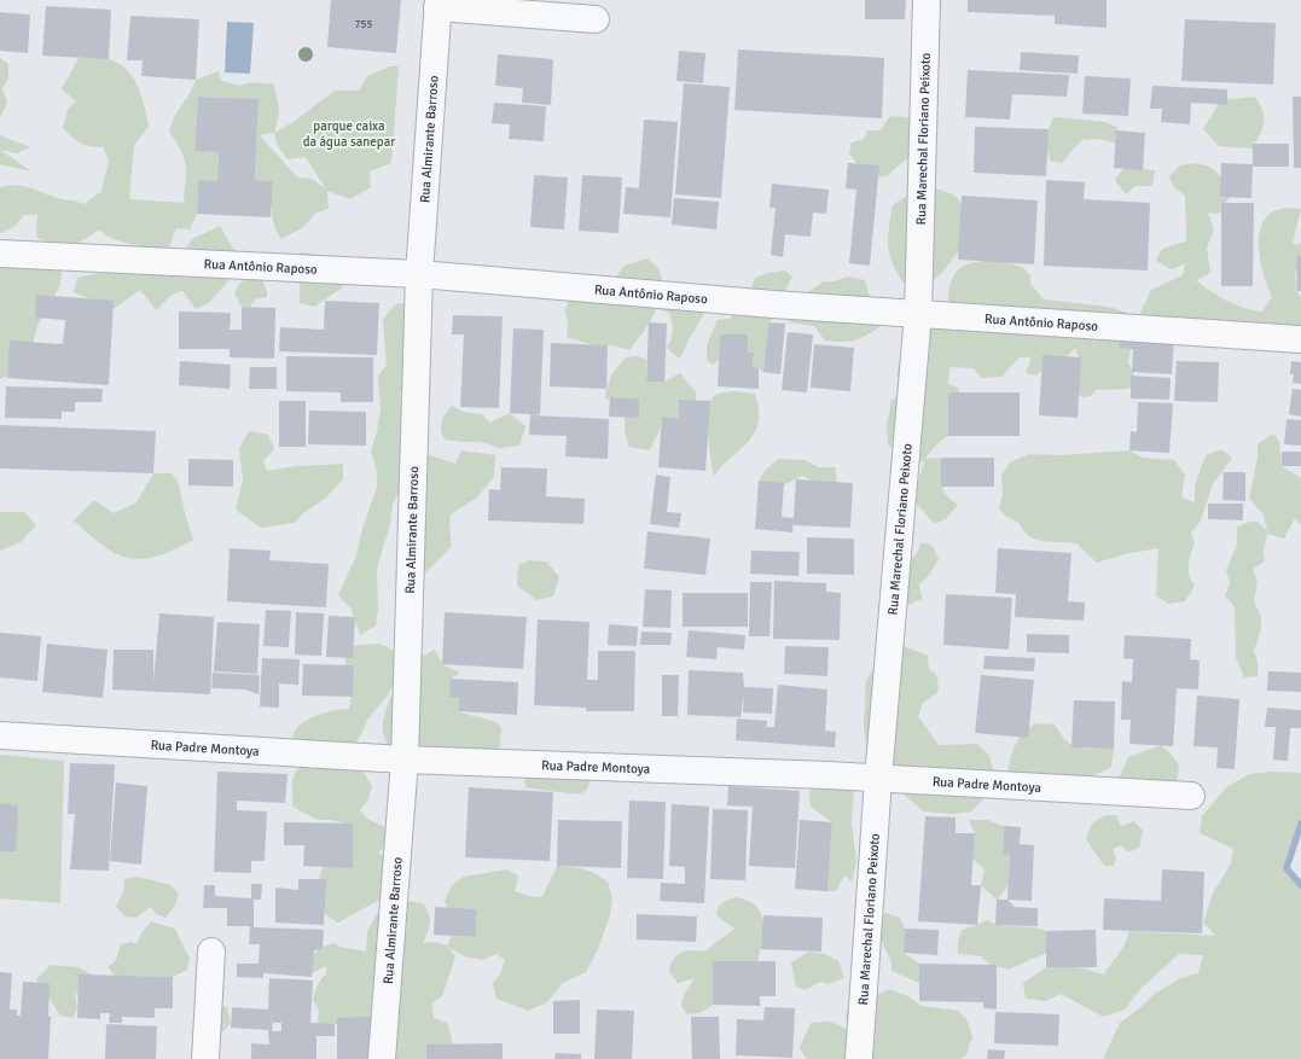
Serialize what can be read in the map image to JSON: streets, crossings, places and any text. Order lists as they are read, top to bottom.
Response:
{
  "streets": {
    "street": [
      "Rua Almirante Barroso",
      "Rua Marechal Floriano Peixoto",
      "Rua Antônio Raposo",
      "Rua Padre Montoya"
    ]
  },
  "crossings": [
    ["Rua Almirante Barroso", "Rua Antônio Raposo"],
    ["Rua Almirante Barroso", "Rua Padre Montoya"],
    ["Rua Marechal Floriano Peixoto", "Rua Antônio Raposo"],
    ["Rua Marechal Floriano Peixoto", "Rua Padre Montoya"]
  ],
  "parks": ["parque caixa da água sanepar"],
  "house_numbers": ["755"]
}
